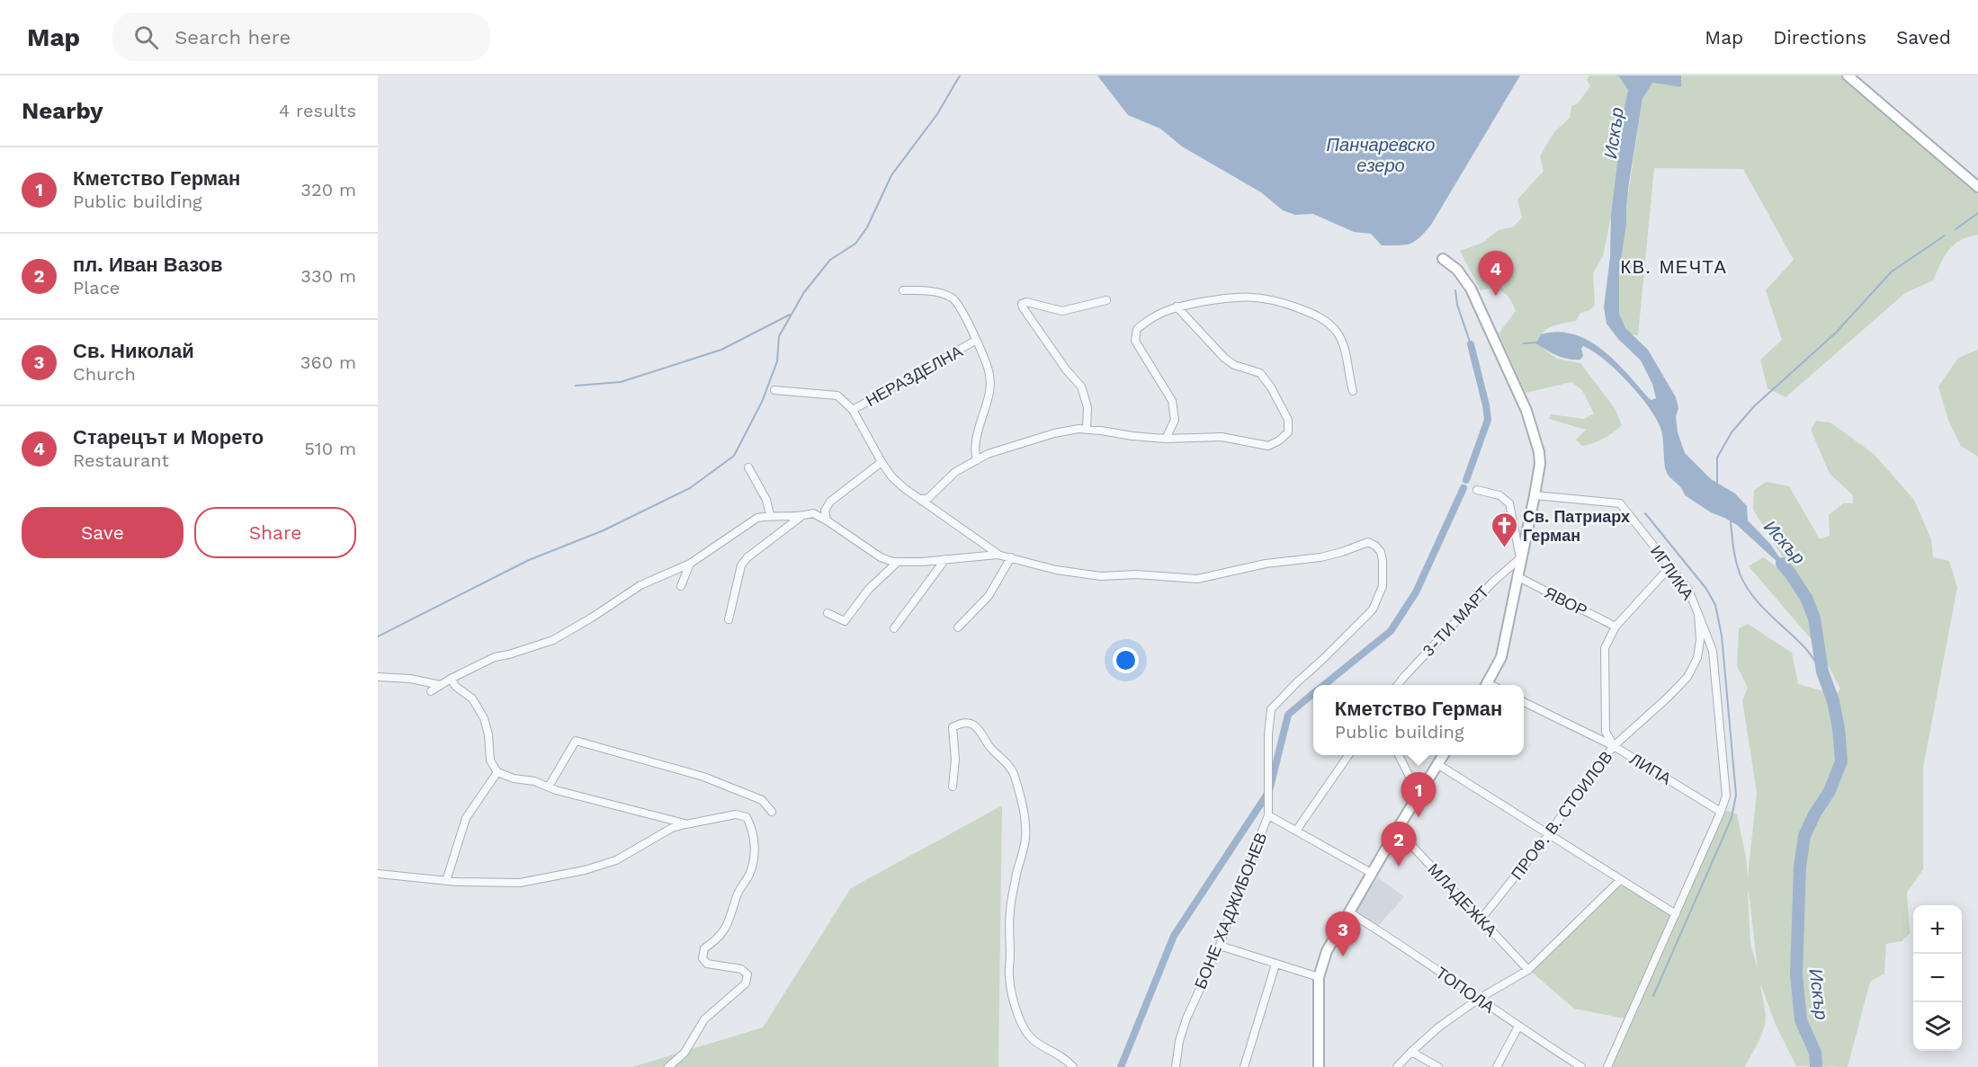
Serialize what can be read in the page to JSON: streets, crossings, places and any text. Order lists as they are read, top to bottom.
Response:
{
  "streets": {
    "street": [
      "НЕРАЗДЕЛНА",
      "ИГЛИКА",
      "ЯВОР",
      "3-ТИ МАРТ",
      "ЛИПА",
      "ПРОФ. В. СТОИЛОВ",
      "МЛАДЕЖКА",
      "БОНЕ ХАДЖИБОНЕВ",
      "ТОПОЛА"
    ]
  },
  "crossings": [
    ["ИГЛИКА", "ЛИПА"],
    ["ИГЛИКА", "ПРОФ. В. СТОИЛОВ"],
    ["ЯВОР", "ПРОФ. В. СТОИЛОВ"],
    ["ЛИПА", "ПРОФ. В. СТОИЛОВ"],
    ["ПРОФ. В. СТОИЛОВ", "МЛАДЕЖКА"]
  ],
  "districts": ["КВ. МЕЧТА"],
  "water": ["Искър", "Панчаревско езеро"],
  "places": {
    "church": ["Св. Патриарх Герман"]
  },
  "page": {
    "header": "Map",
    "search": "Search here",
    "nav": ["Map", "Directions", "Saved"],
    "heading": ["Nearby", "4 results"],
    "list": [
      {
        "mark": "1",
        "name": "Кметство Герман",
        "note": "Public building",
        "value": "320 m"
      },
      {
        "mark": "2",
        "name": "пл. Иван Вазов",
        "note": "Place",
        "value": "330 m"
      },
      {
        "mark": "3",
        "name": "Св. Николай",
        "note": "Church",
        "value": "360 m"
      },
      {
        "mark": "4",
        "name": "Старецът и Морето",
        "note": "Restaurant",
        "value": "510 m"
      }
    ],
    "pins": [
      "4",
      "1",
      "2",
      "3"
    ],
    "buttons": ["Save", "Share"],
    "popup": ["Кметство Герман", "Public building"],
    "map_buttons": ["+", "−"]
  }
}
